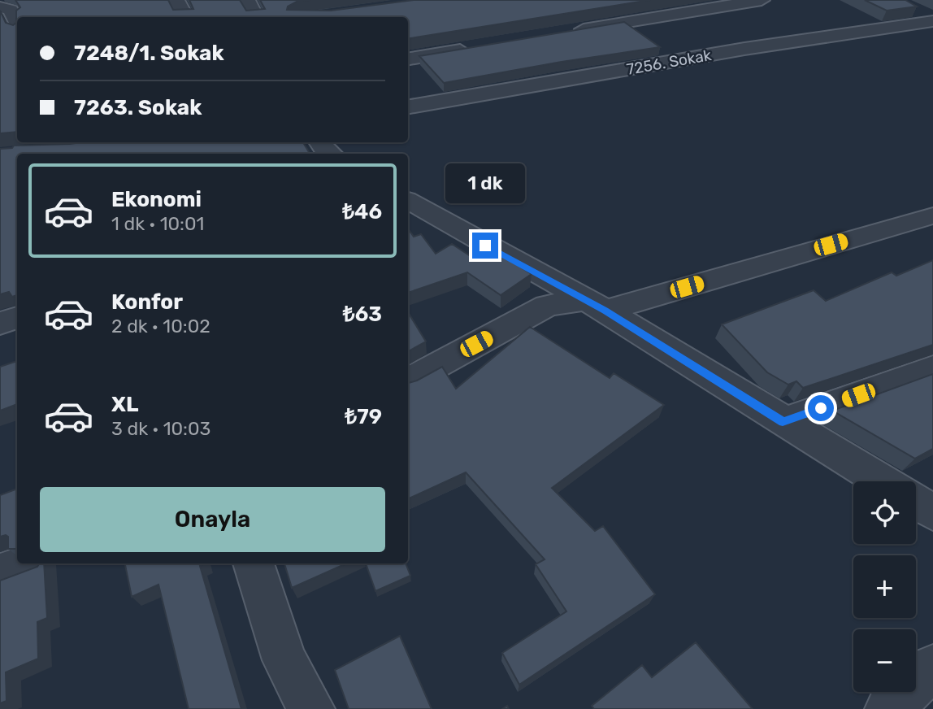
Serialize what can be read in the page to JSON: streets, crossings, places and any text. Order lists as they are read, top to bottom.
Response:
{
  "streets": {
    "street": ["7256. Sokak"]
  },
  "page": {
    "banner": ["7248/1. Sokak", "7263. Sokak"],
    "bubble": "1 dk",
    "list": [
      {
        "name": "Ekonomi",
        "note": "1 dk · 10:01",
        "value": "₺46"
      },
      {
        "name": "Konfor",
        "note": "2 dk · 10:02",
        "value": "₺63"
      },
      {
        "name": "XL",
        "note": "3 dk · 10:03",
        "value": "₺79"
      }
    ],
    "buttons": "Onayla",
    "map_buttons": ["+", "−"]
  }
}
